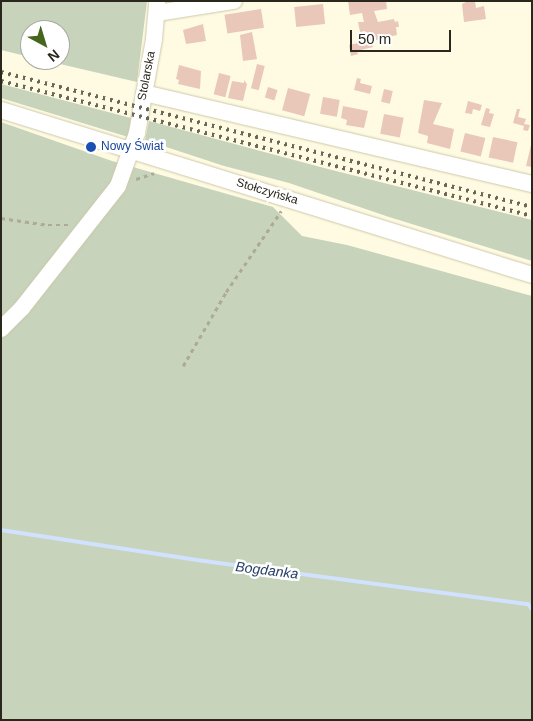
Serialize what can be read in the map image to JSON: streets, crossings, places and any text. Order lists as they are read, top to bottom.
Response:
{
  "streets": {
    "street": ["Stolarska", "Stołczyńska"]
  },
  "crossings": [
    ["Stolarska", "Stołczyńska"]
  ],
  "water": ["Bogdanka"],
  "places": ["Nowy Świat"],
  "scale_bar": "50 m",
  "north": "bottom right"
}
